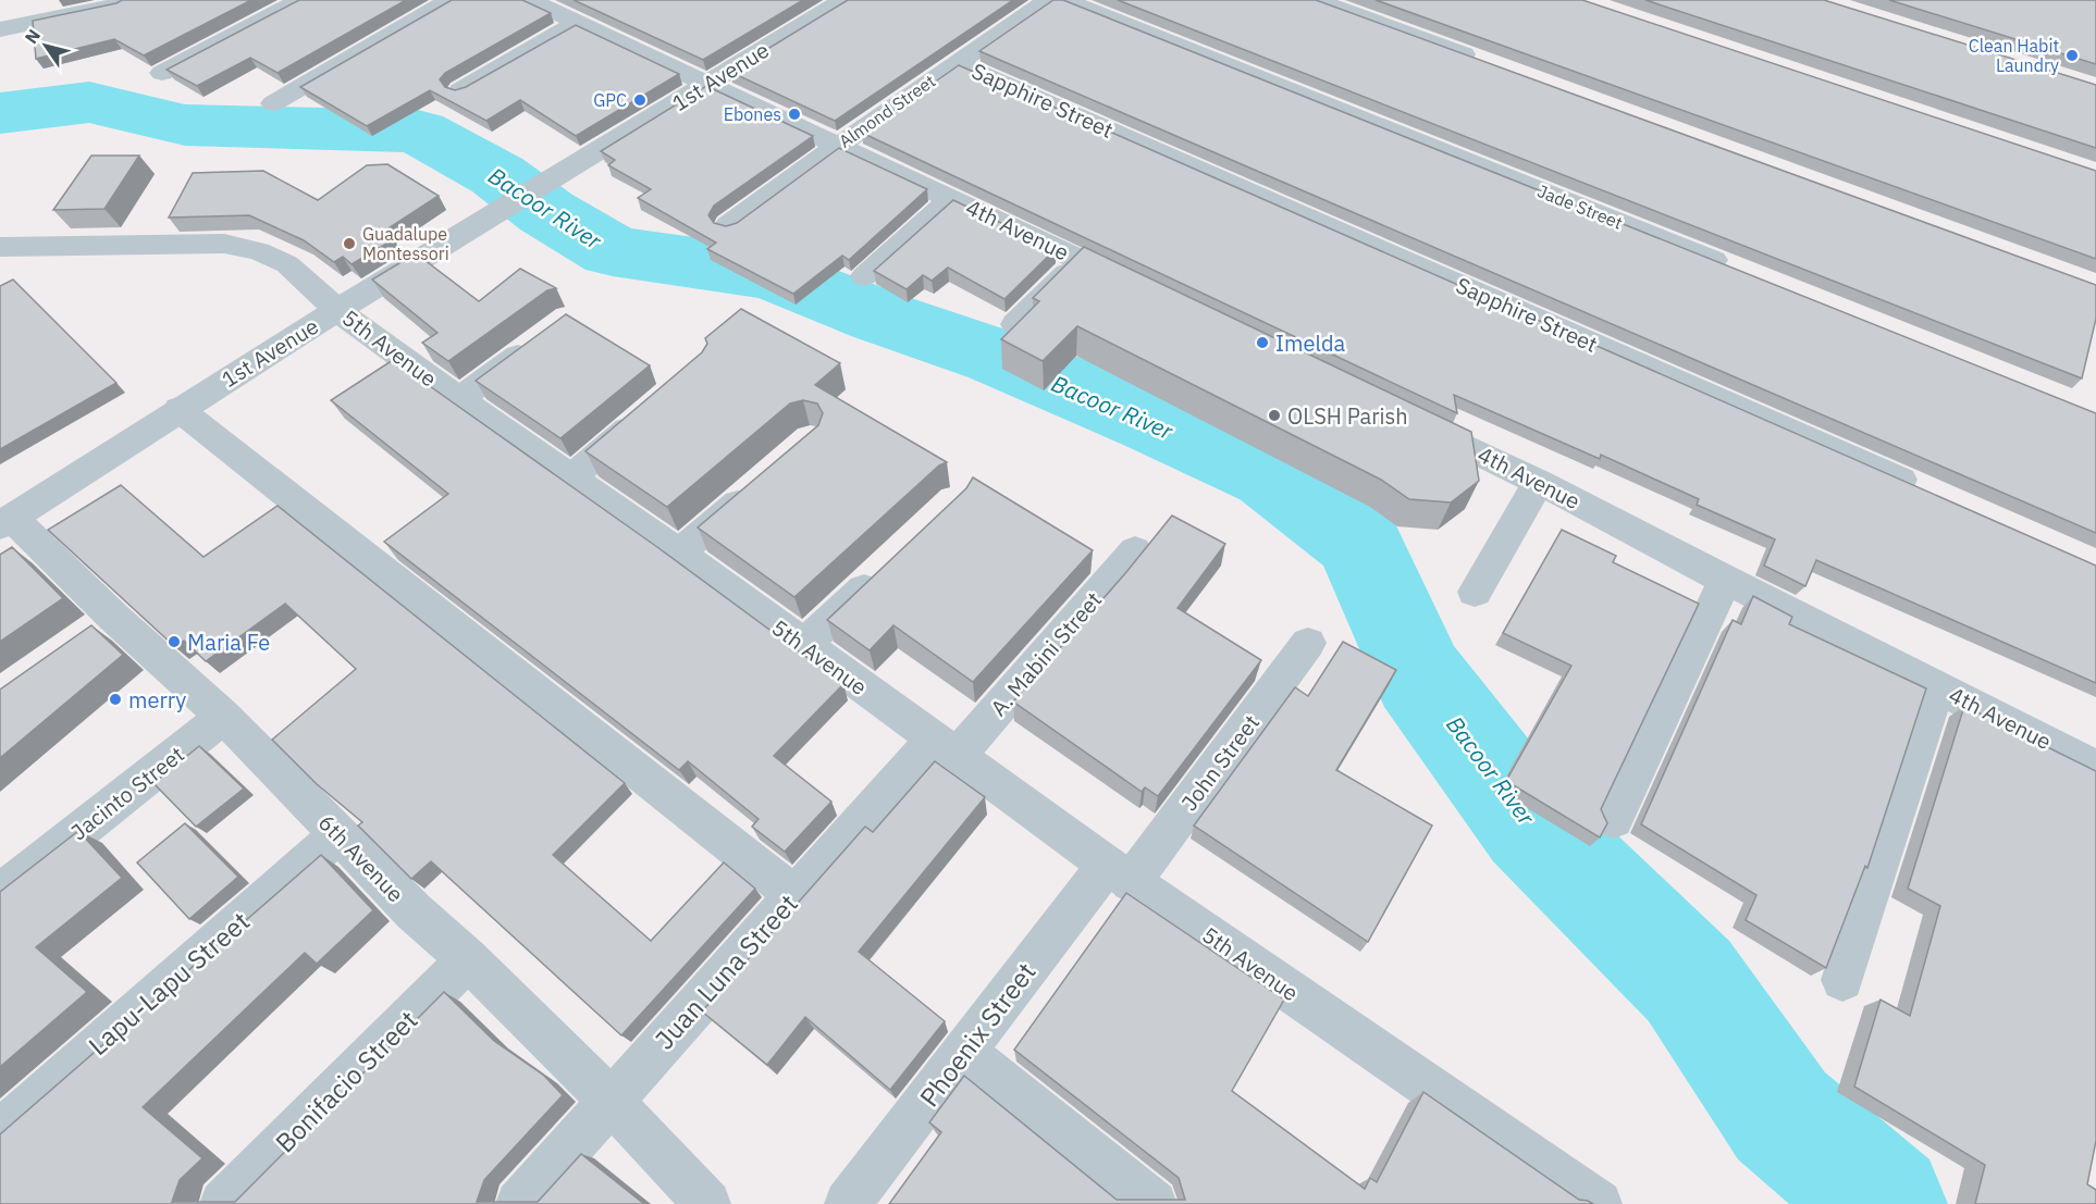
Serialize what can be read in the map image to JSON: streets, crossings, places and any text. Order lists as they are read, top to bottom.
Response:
{
  "streets": {
    "street": [
      "1st Avenue",
      "Sapphire Street",
      "Almond Street",
      "Jade Street",
      "4th Avenue",
      "5th Avenue",
      "A. Mabini Street",
      "John Street",
      "Jacinto Street",
      "6th Avenue",
      "Juan Luna Street",
      "Lapu-Lapu Street",
      "Phoenix Street",
      "Bonifacio Street"
    ]
  },
  "crossings": [
    ["1st Avenue", "4th Avenue"],
    ["1st Avenue", "5th Avenue"],
    ["1st Avenue", "6th Avenue"],
    ["Sapphire Street", "Almond Street"],
    ["Almond Street", "4th Avenue"],
    ["5th Avenue", "A. Mabini Street"],
    ["5th Avenue", "John Street"],
    ["5th Avenue", "Juan Luna Street"],
    ["5th Avenue", "Phoenix Street"],
    ["A. Mabini Street", "Juan Luna Street"],
    ["John Street", "Phoenix Street"],
    ["Jacinto Street", "6th Avenue"],
    ["6th Avenue", "Juan Luna Street"],
    ["6th Avenue", "Lapu-Lapu Street"],
    ["6th Avenue", "Bonifacio Street"]
  ],
  "water": ["Bacoor River"],
  "places": [
    "Clean Habit Laundry",
    "GPC",
    "Ebones",
    "Guadalupe Montessori",
    "Imelda",
    "OLSH Parish",
    "Maria Fe",
    "merry"
  ],
  "north": "top left"
}
